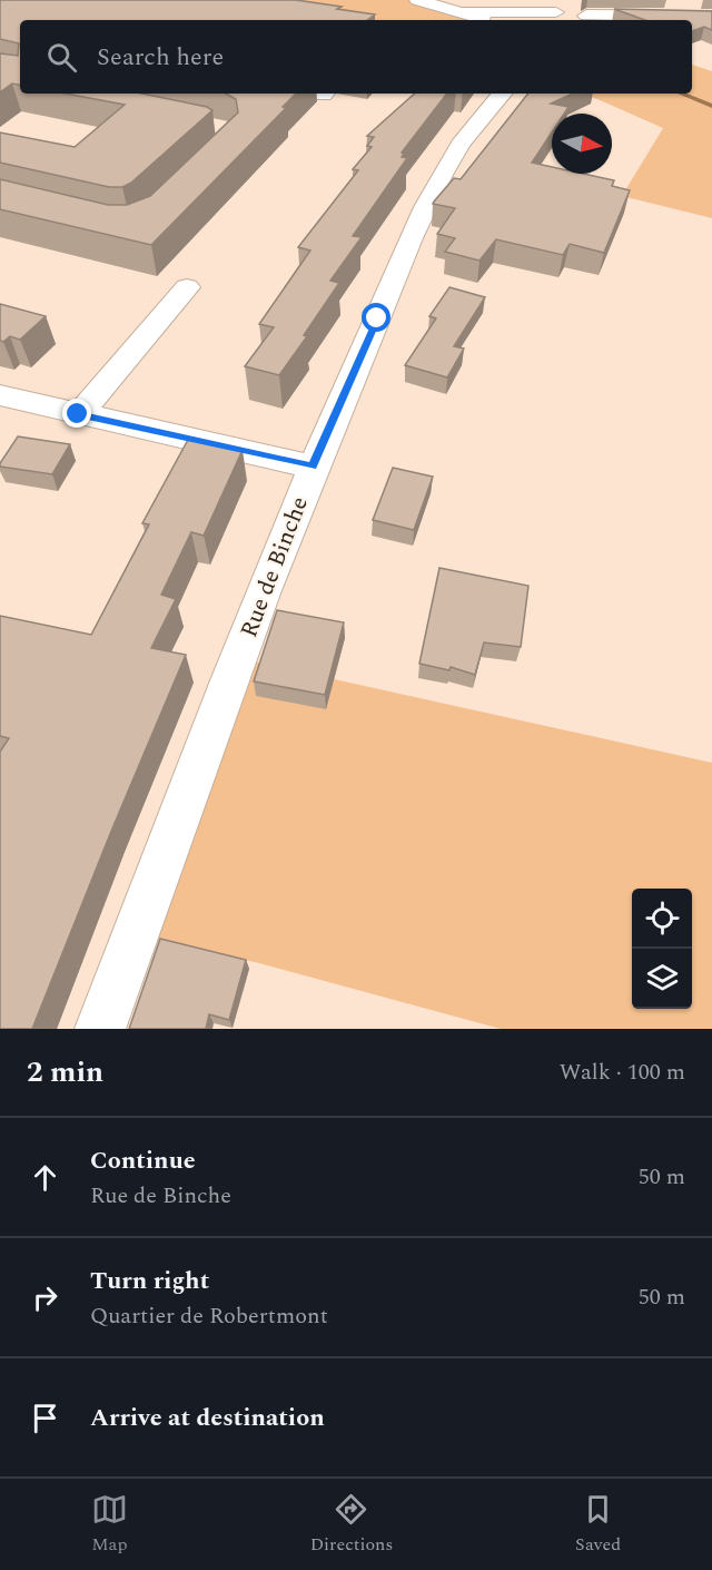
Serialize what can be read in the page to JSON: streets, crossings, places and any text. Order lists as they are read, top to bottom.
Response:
{
  "streets": {
    "street": ["Rue de Binche"]
  },
  "north": "right",
  "page": {
    "search": "Search here",
    "heading": ["2 min", "Walk · 100 m"],
    "list": [
      ["Continue", "Rue de Binche", "50 m"],
      ["Turn right", "Quartier de Robertmont", "50 m"],
      "Arrive at destination"
    ],
    "nav": ["Map", "Directions", "Saved"]
  }
}
